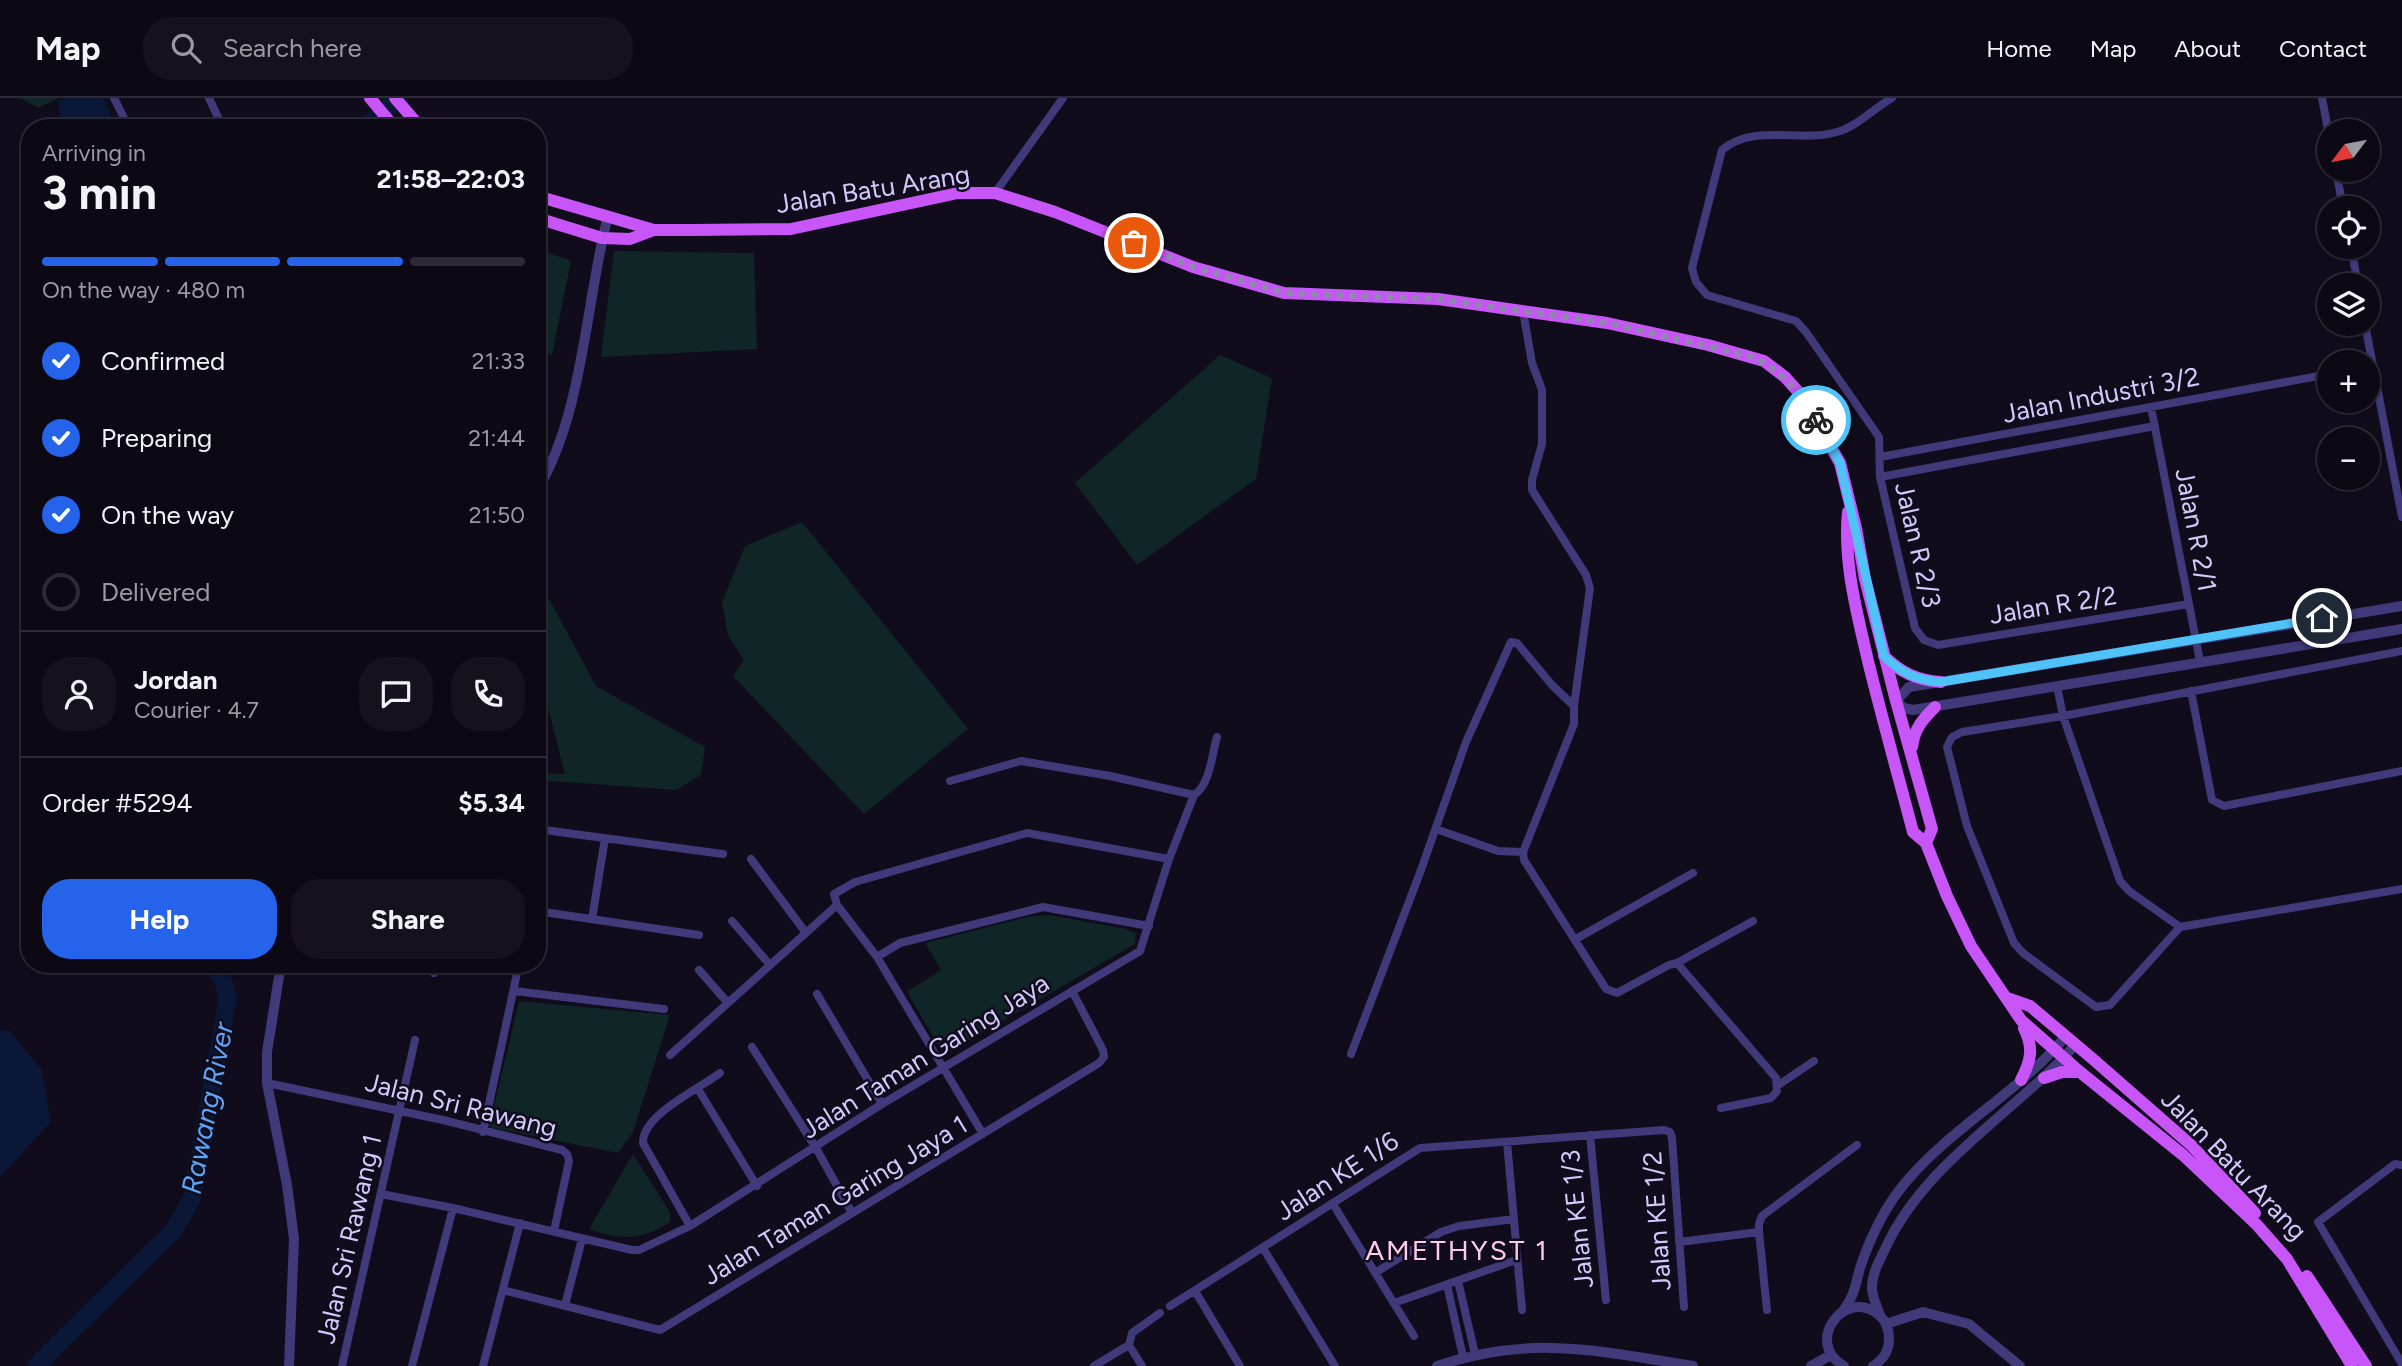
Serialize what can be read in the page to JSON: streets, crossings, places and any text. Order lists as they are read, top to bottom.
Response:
{
  "streets": {
    "main road": ["Jalan Batu Arang"],
    "street": [
      "Jalan Industri 3/2",
      "Jalan R 2/1",
      "Jalan R 2/3",
      "Jalan R 2/2",
      "Jalan Taman Garing Jaya",
      "Jalan Sri Rawang",
      "Jalan KE 1/6",
      "Jalan Taman Garing Jaya 1",
      "Jalan KE 1/3",
      "Jalan KE 1/2",
      "Jalan Sri Rawang 1"
    ]
  },
  "crossings": [
    ["Jalan Industri 3/2", "Jalan R 2/1"],
    ["Jalan Industri 3/2", "Jalan R 2/3"],
    ["Jalan R 2/1", "Jalan R 2/2"],
    ["Jalan R 2/3", "Jalan R 2/2"],
    ["Jalan Taman Garing Jaya", "Jalan Sri Rawang"],
    ["Jalan Taman Garing Jaya", "Jalan Taman Garing Jaya 1"],
    ["Jalan Taman Garing Jaya", "Jalan Sri Rawang 1"],
    ["Jalan Sri Rawang", "Jalan Sri Rawang 1"],
    ["Jalan KE 1/6", "Jalan KE 1/3"],
    ["Jalan KE 1/6", "Jalan KE 1/2"]
  ],
  "districts": ["AMETHYST 1"],
  "water": ["Rawang River"],
  "north": "bottom left",
  "page": {
    "header": "Map",
    "search": "Search here",
    "nav": [
      "Home",
      "Map",
      "About",
      "Contact"
    ],
    "map_buttons": ["+", "−"],
    "heading": ["3 min", "Arriving in", "21:58–22:03"],
    "panel": [
      "Jordan",
      "Courier · 4.7",
      "Order #5294",
      "$5.34"
    ],
    "bar": "On the way · 480 m",
    "list": [
      ["Confirmed", "21:33"],
      ["Preparing", "21:44"],
      ["On the way", "21:50"],
      "Delivered"
    ],
    "buttons": ["Help", "Share"]
  }
}
